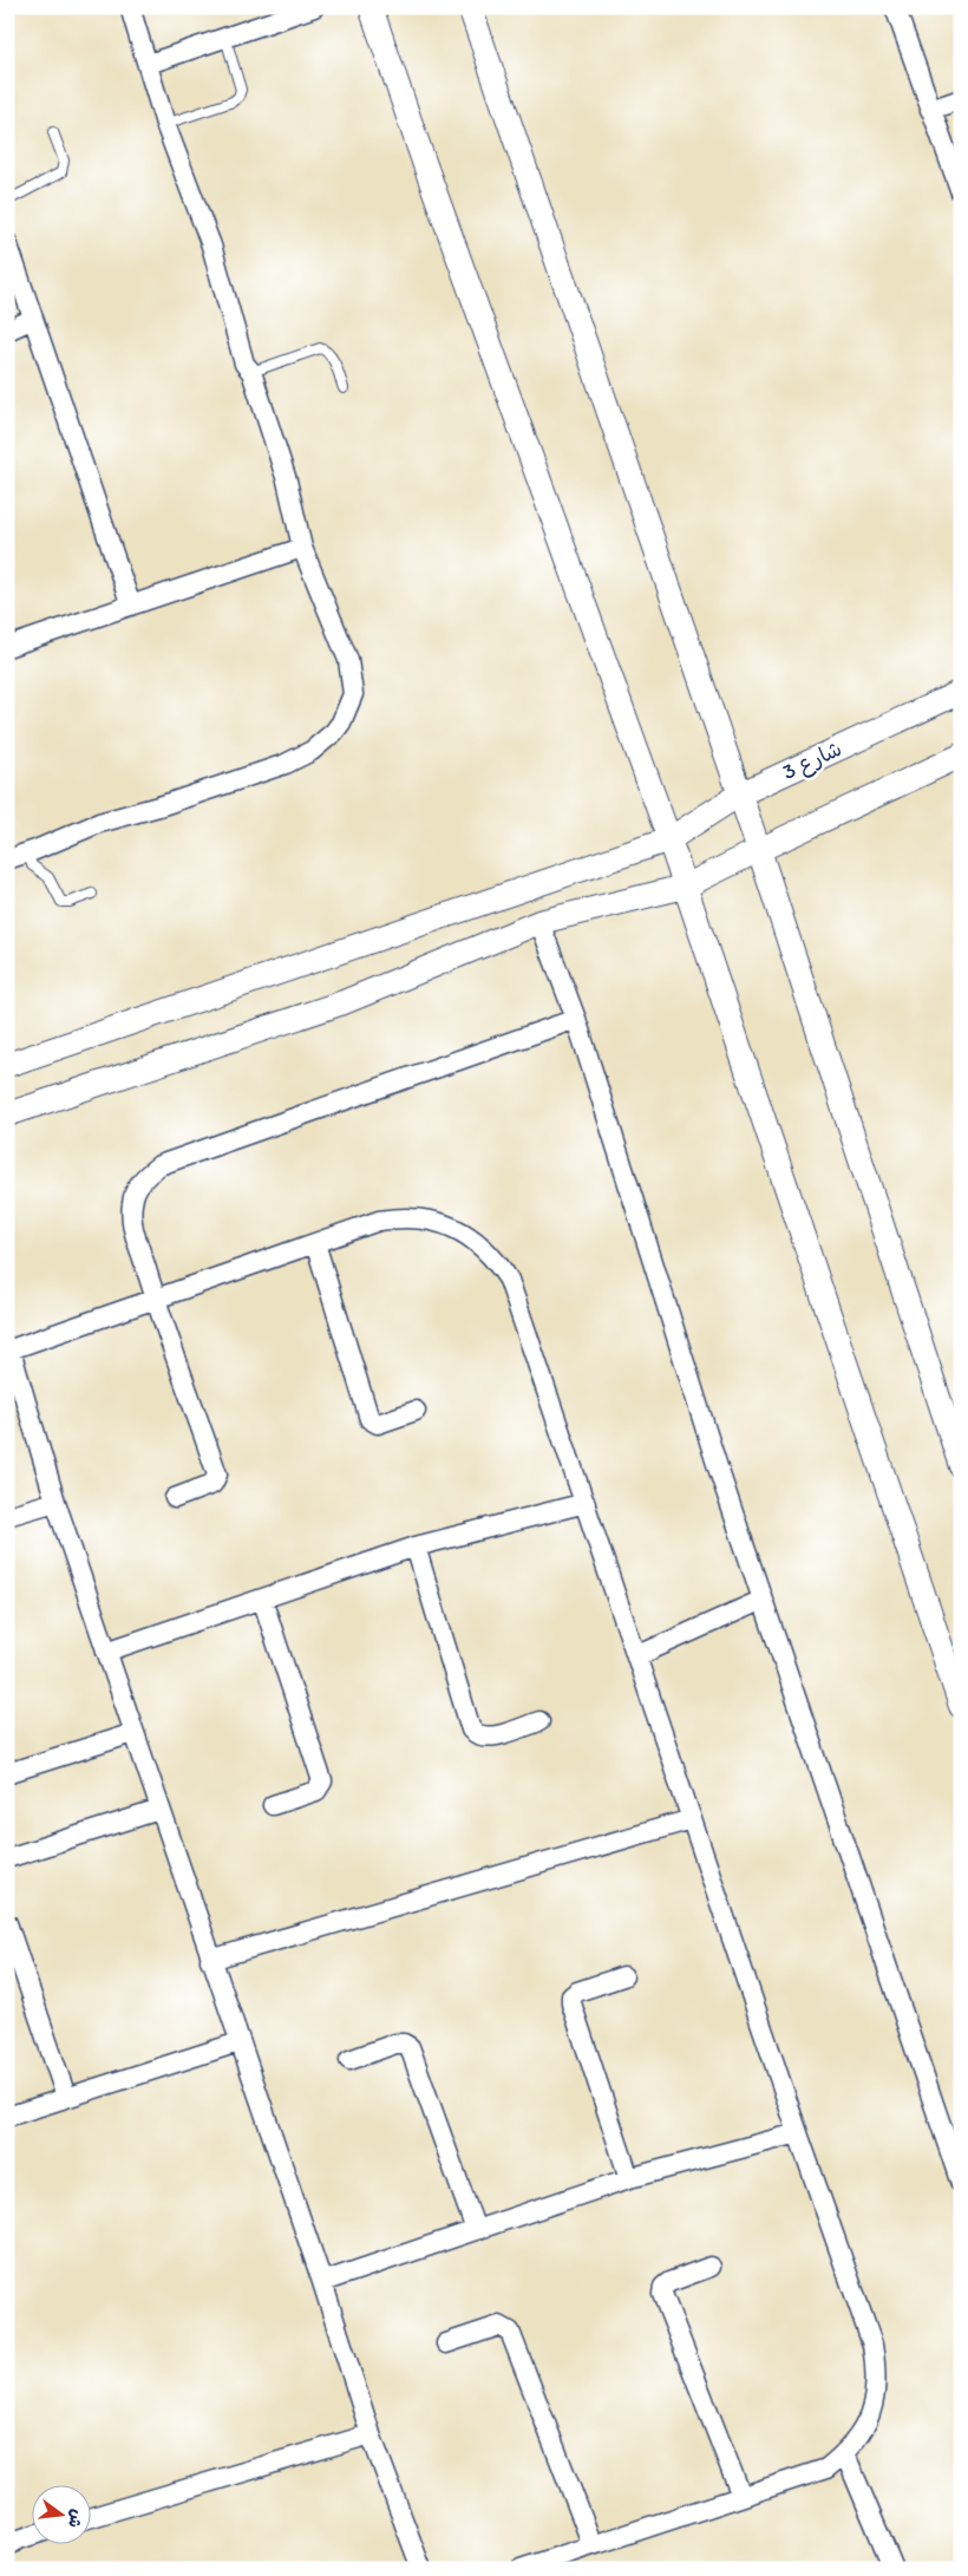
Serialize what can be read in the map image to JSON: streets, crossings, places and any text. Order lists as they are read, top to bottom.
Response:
{
  "streets": {
    "street": ["شارع 3"]
  },
  "north": "right"
}
